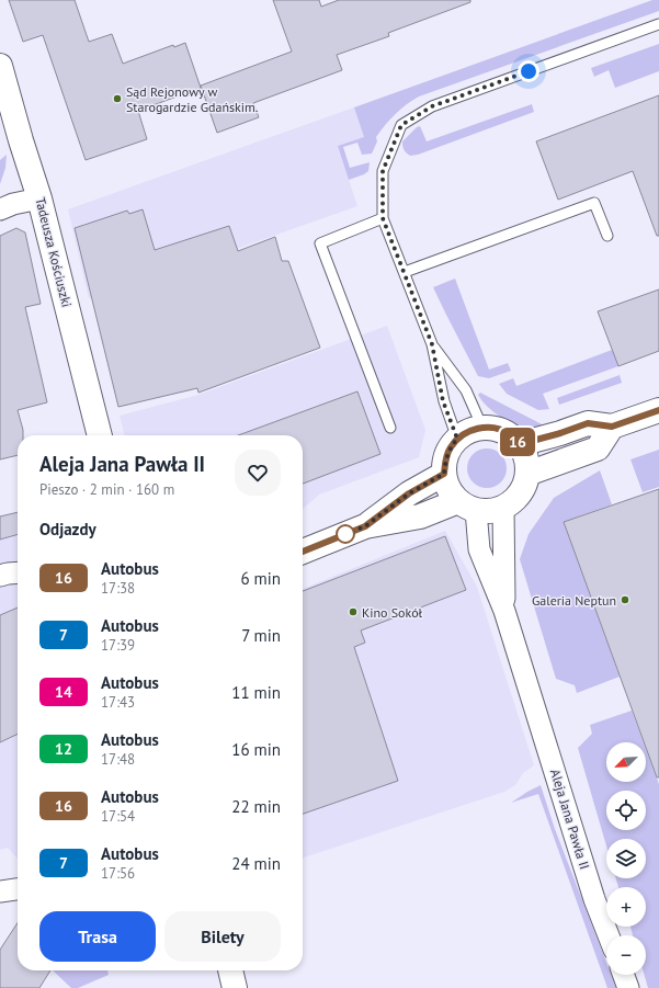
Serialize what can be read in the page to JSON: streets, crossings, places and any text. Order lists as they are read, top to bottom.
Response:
{
  "streets": {
    "street": ["Tadeusza Kościuszki", "Aleja Jana Pawła II"]
  },
  "places": ["Sąd Rejonowy w Starogardzie Gdańskim.", "Galeria Neptun", "Kino Sokół"],
  "lines": ["bus line 16"],
  "north": "bottom left",
  "page": {
    "on_map": "16",
    "heading": [
      ["Aleja Jana Pawła II", "Pieszo · 2 min · 160 m"],
      "Odjazdy"
    ],
    "list": [
      {
        "mark": "16",
        "name": "Autobus",
        "note": "17:38",
        "value": "6 min"
      },
      {
        "mark": "7",
        "name": "Autobus",
        "note": "17:39",
        "value": "7 min"
      },
      {
        "mark": "14",
        "name": "Autobus",
        "note": "17:43",
        "value": "11 min"
      },
      {
        "mark": "12",
        "name": "Autobus",
        "note": "17:48",
        "value": "16 min"
      },
      {
        "mark": "16",
        "name": "Autobus",
        "note": "17:54",
        "value": "22 min"
      },
      {
        "mark": "7",
        "name": "Autobus",
        "note": "17:56",
        "value": "24 min"
      }
    ],
    "map_buttons": ["+", "−"],
    "buttons": ["Trasa", "Bilety"]
  }
}
